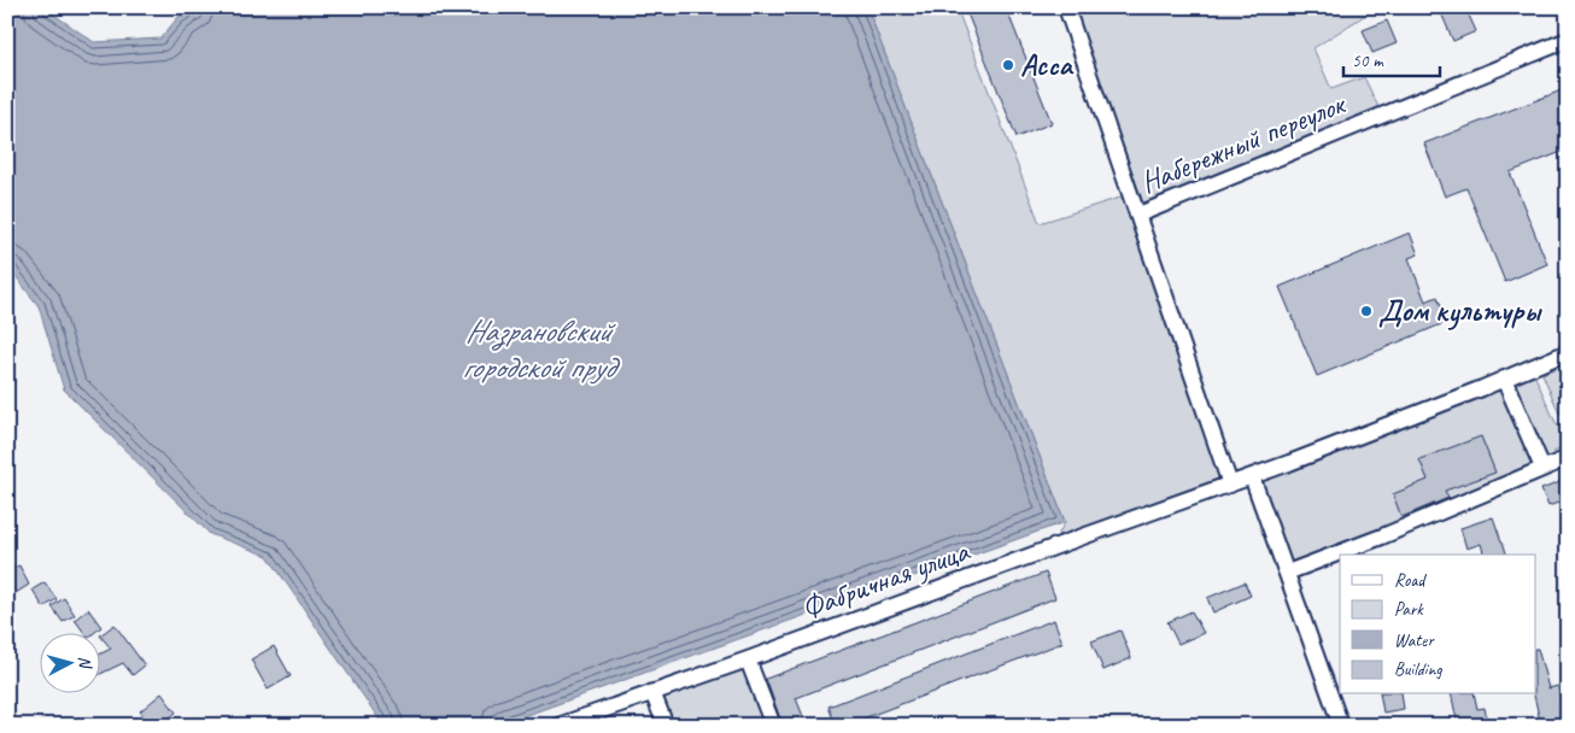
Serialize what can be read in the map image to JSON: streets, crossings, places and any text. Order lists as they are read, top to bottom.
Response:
{
  "streets": {
    "street": ["Набережный переулок", "Фабричная улица"]
  },
  "water": ["Назрановский городской пруд"],
  "places": ["Асса", "Дом культуры"],
  "legend": [
    "Road",
    "Park",
    "Water",
    "Building"
  ],
  "scale_bar": "50 m",
  "north": "right"
}
